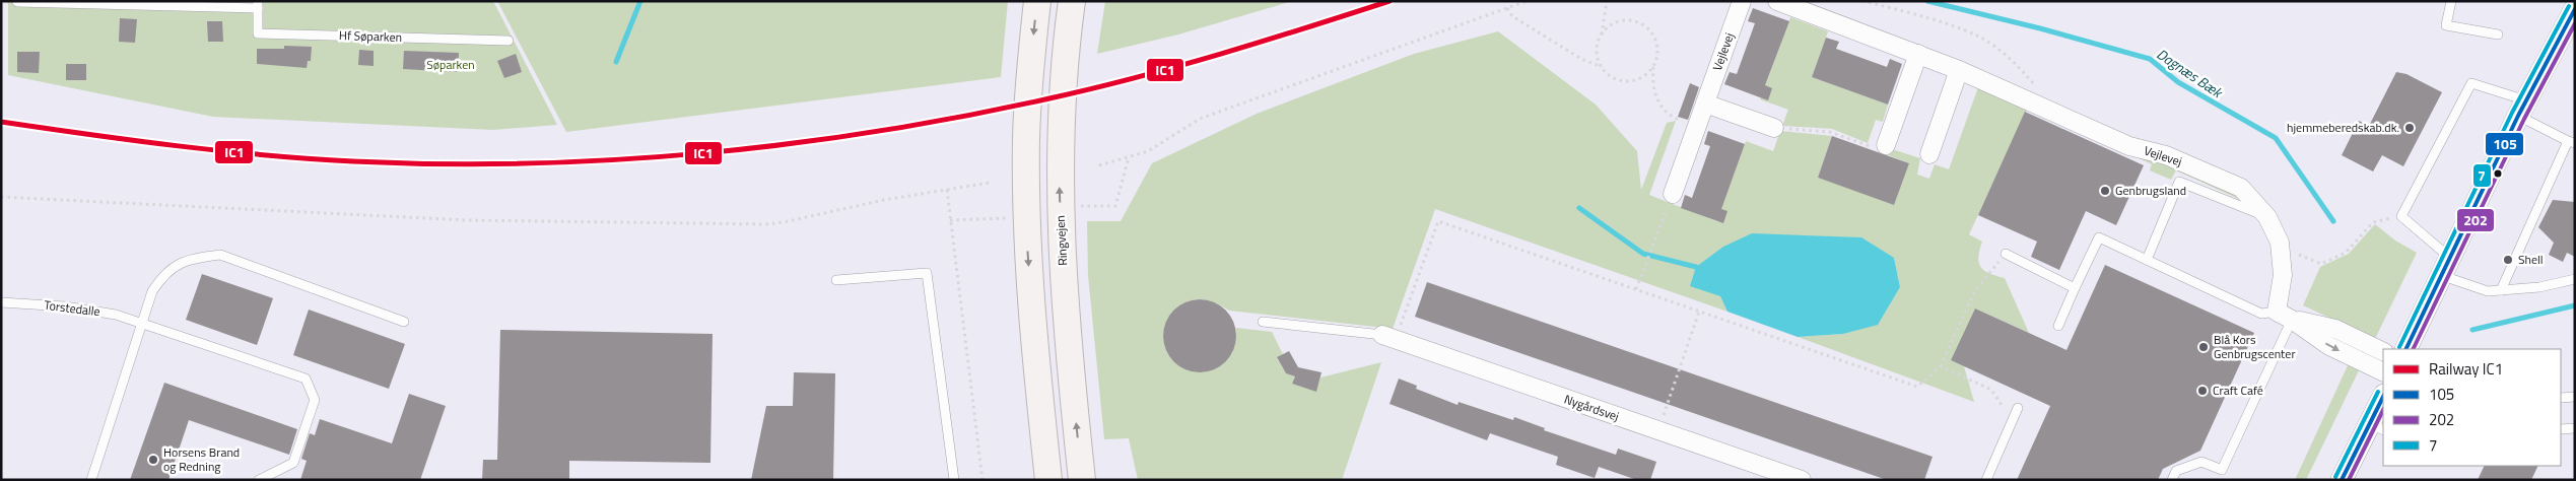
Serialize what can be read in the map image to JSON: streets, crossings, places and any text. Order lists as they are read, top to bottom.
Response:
{
  "streets": {
    "main road": ["Ringvejen"],
    "street": ["Vejlevej", "Nygårdsvej"],
    "lane": ["Hf Søparken", "Torstedalle"]
  },
  "water": ["Dagnæs Bæk"],
  "parks": ["Søparken"],
  "places": [
    "hjemmeberedskab.dk.",
    "Genbrugsland",
    "Shell",
    "Blå Kors Genbrugscenter",
    "Craft Café",
    "Horsens Brand og Redning"
  ],
  "lines": [
    "rail line IC1",
    "transit line 7",
    "transit line 105",
    "transit line 202"
  ],
  "legend": [
    "Railway IC1",
    "105",
    "202",
    "7"
  ]
}
